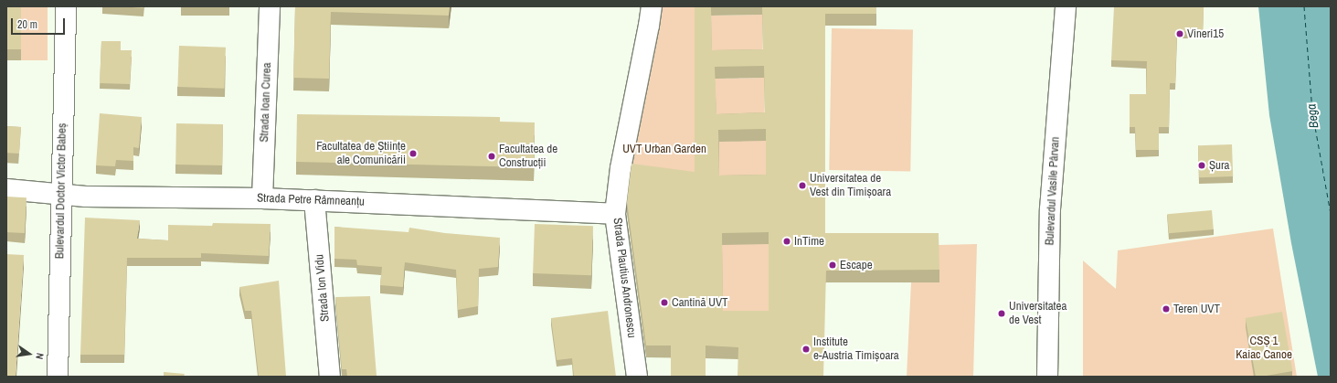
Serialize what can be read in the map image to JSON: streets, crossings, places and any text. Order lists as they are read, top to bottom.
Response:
{
  "streets": {
    "street": [
      "Strada Ioan Curea",
      "Bulevardul Doctor Victor Babeș",
      "Bulevardul Vasile Pârvan",
      "Strada Petre Râmneanțu",
      "Strada Plautius Andronescu",
      "Strada Ion Vidu"
    ]
  },
  "crossings": [
    ["Strada Ioan Curea", "Strada Petre Râmneanțu"],
    ["Bulevardul Doctor Victor Babeș", "Strada Petre Râmneanțu"],
    ["Strada Petre Râmneanțu", "Strada Plautius Andronescu"],
    ["Strada Petre Râmneanțu", "Strada Ion Vidu"]
  ],
  "water": ["Bega"],
  "parks": ["UVT Urban Garden", "CSȘ 1 Kaiac Canoe"],
  "places": [
    "Vineri15",
    "Facultatea de Științe ale Comunicării",
    "Facultatea de Construcții",
    "Șura",
    "Universitatea de Vest din Timișoara",
    "InTime",
    "Escape",
    "Cantină UVT",
    "Teren UVT",
    "Universitatea de Vest",
    "Institute e-Austria Timișoara"
  ],
  "scale_bar": "20 m",
  "north": "right"
}
